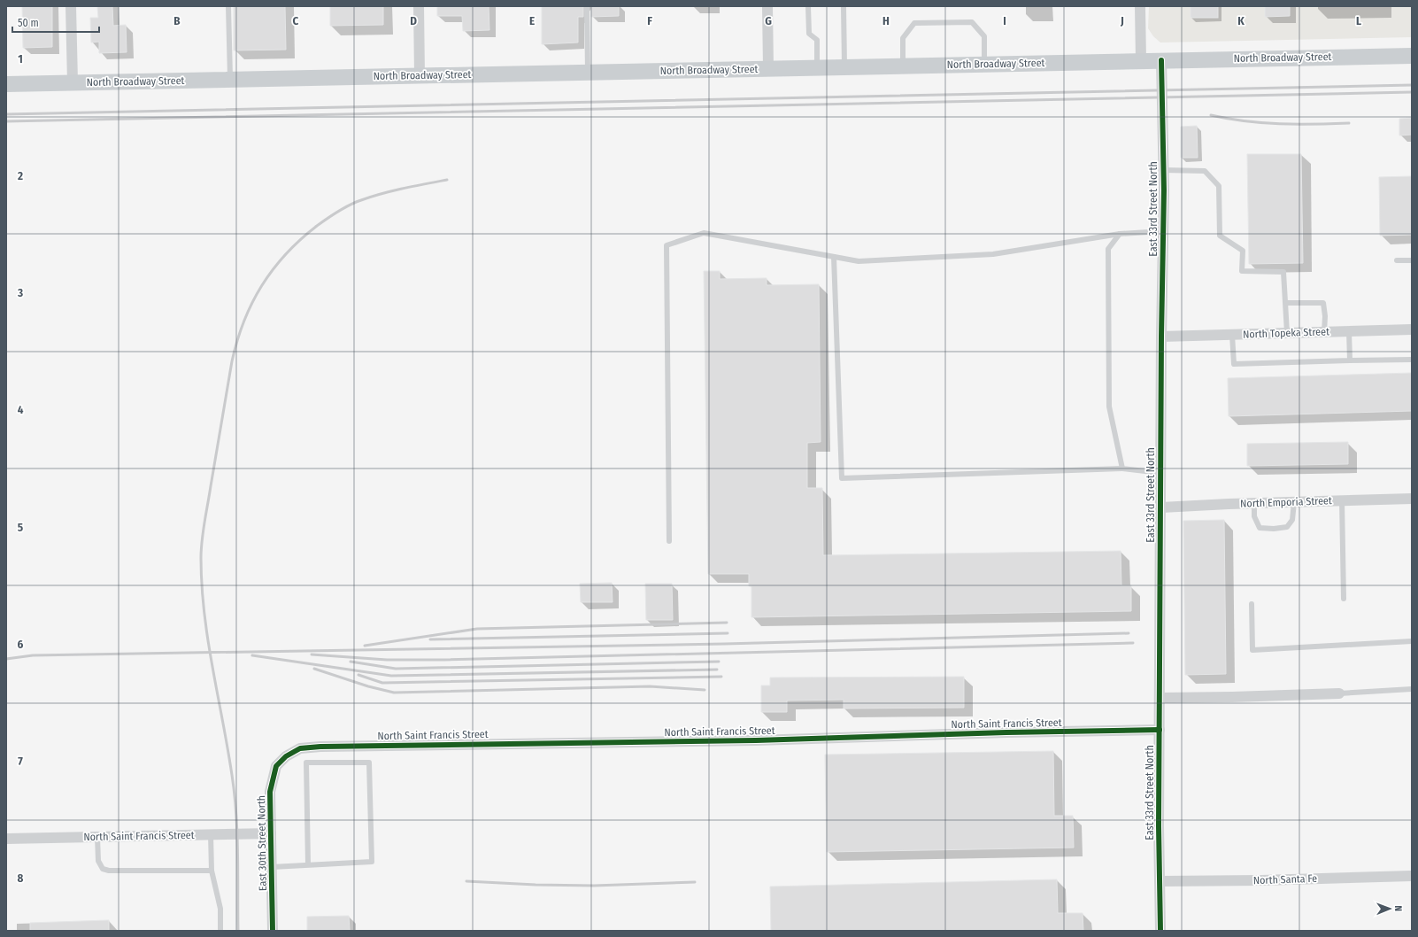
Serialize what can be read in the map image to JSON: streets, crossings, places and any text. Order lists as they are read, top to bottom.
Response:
{
  "streets": {
    "main road": ["North Broadway Street"],
    "street": [
      "East 33rd Street North",
      "North Topeka Street",
      "North Emporia Street",
      "North Saint Francis Street",
      "East 30th Street North",
      "North Santa Fe"
    ]
  },
  "crossings": [
    ["North Broadway Street", "East 33rd Street North"],
    ["East 33rd Street North", "North Topeka Street"],
    ["East 33rd Street North", "North Emporia Street"],
    ["East 33rd Street North", "North Saint Francis Street"],
    ["East 33rd Street North", "North Santa Fe"],
    ["North Saint Francis Street", "East 30th Street North"]
  ],
  "scale_bar": "50 m",
  "north": "right",
  "grid": {
    "columns": [
      "B",
      "C",
      "D",
      "E",
      "F",
      "G",
      "H",
      "I",
      "J",
      "K",
      "L"
    ],
    "rows": [
      "1",
      "2",
      "3",
      "4",
      "5",
      "6",
      "7",
      "8"
    ]
  }
}
